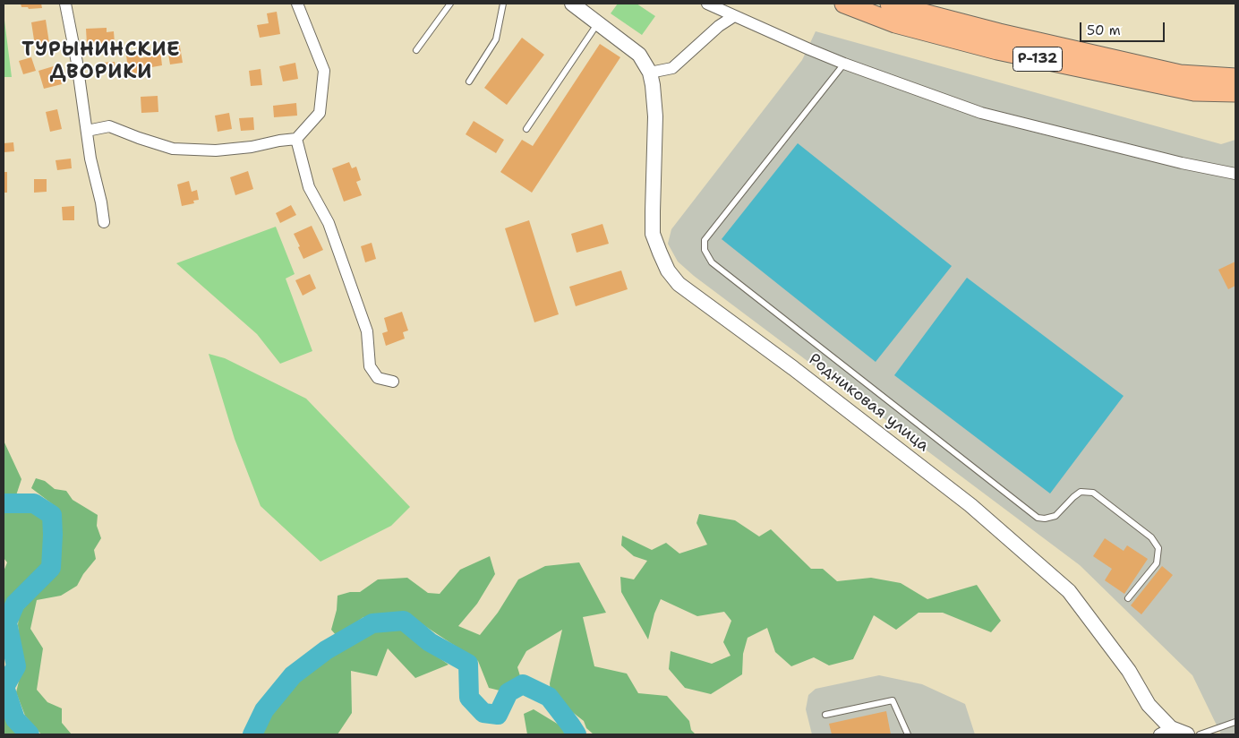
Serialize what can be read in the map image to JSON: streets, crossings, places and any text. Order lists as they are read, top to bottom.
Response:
{
  "streets": {
    "highway": ["Р-132"],
    "street": ["Родниковая улица"]
  },
  "districts": ["ТУРЫНИНСКИЕ ДВОРИКИ"],
  "scale_bar": "50 m"
}
